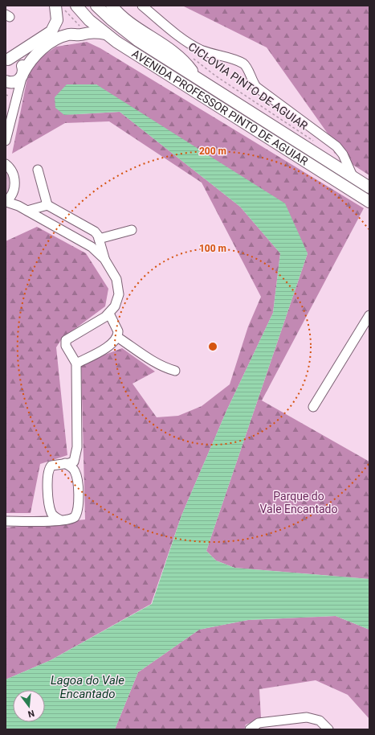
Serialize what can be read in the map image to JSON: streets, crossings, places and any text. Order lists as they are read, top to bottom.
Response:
{
  "streets": {
    "main road": ["AVENIDA PROFESSOR PINTO DE AGUIAR"],
    "path": ["CICLOVIA PINTO DE AGUIAR"]
  },
  "water": ["Lagoa do Vale Encantado"],
  "parks": ["Parque do Vale Encantado"],
  "north": "bottom",
  "rings": ["200 m", "100 m"]
}
